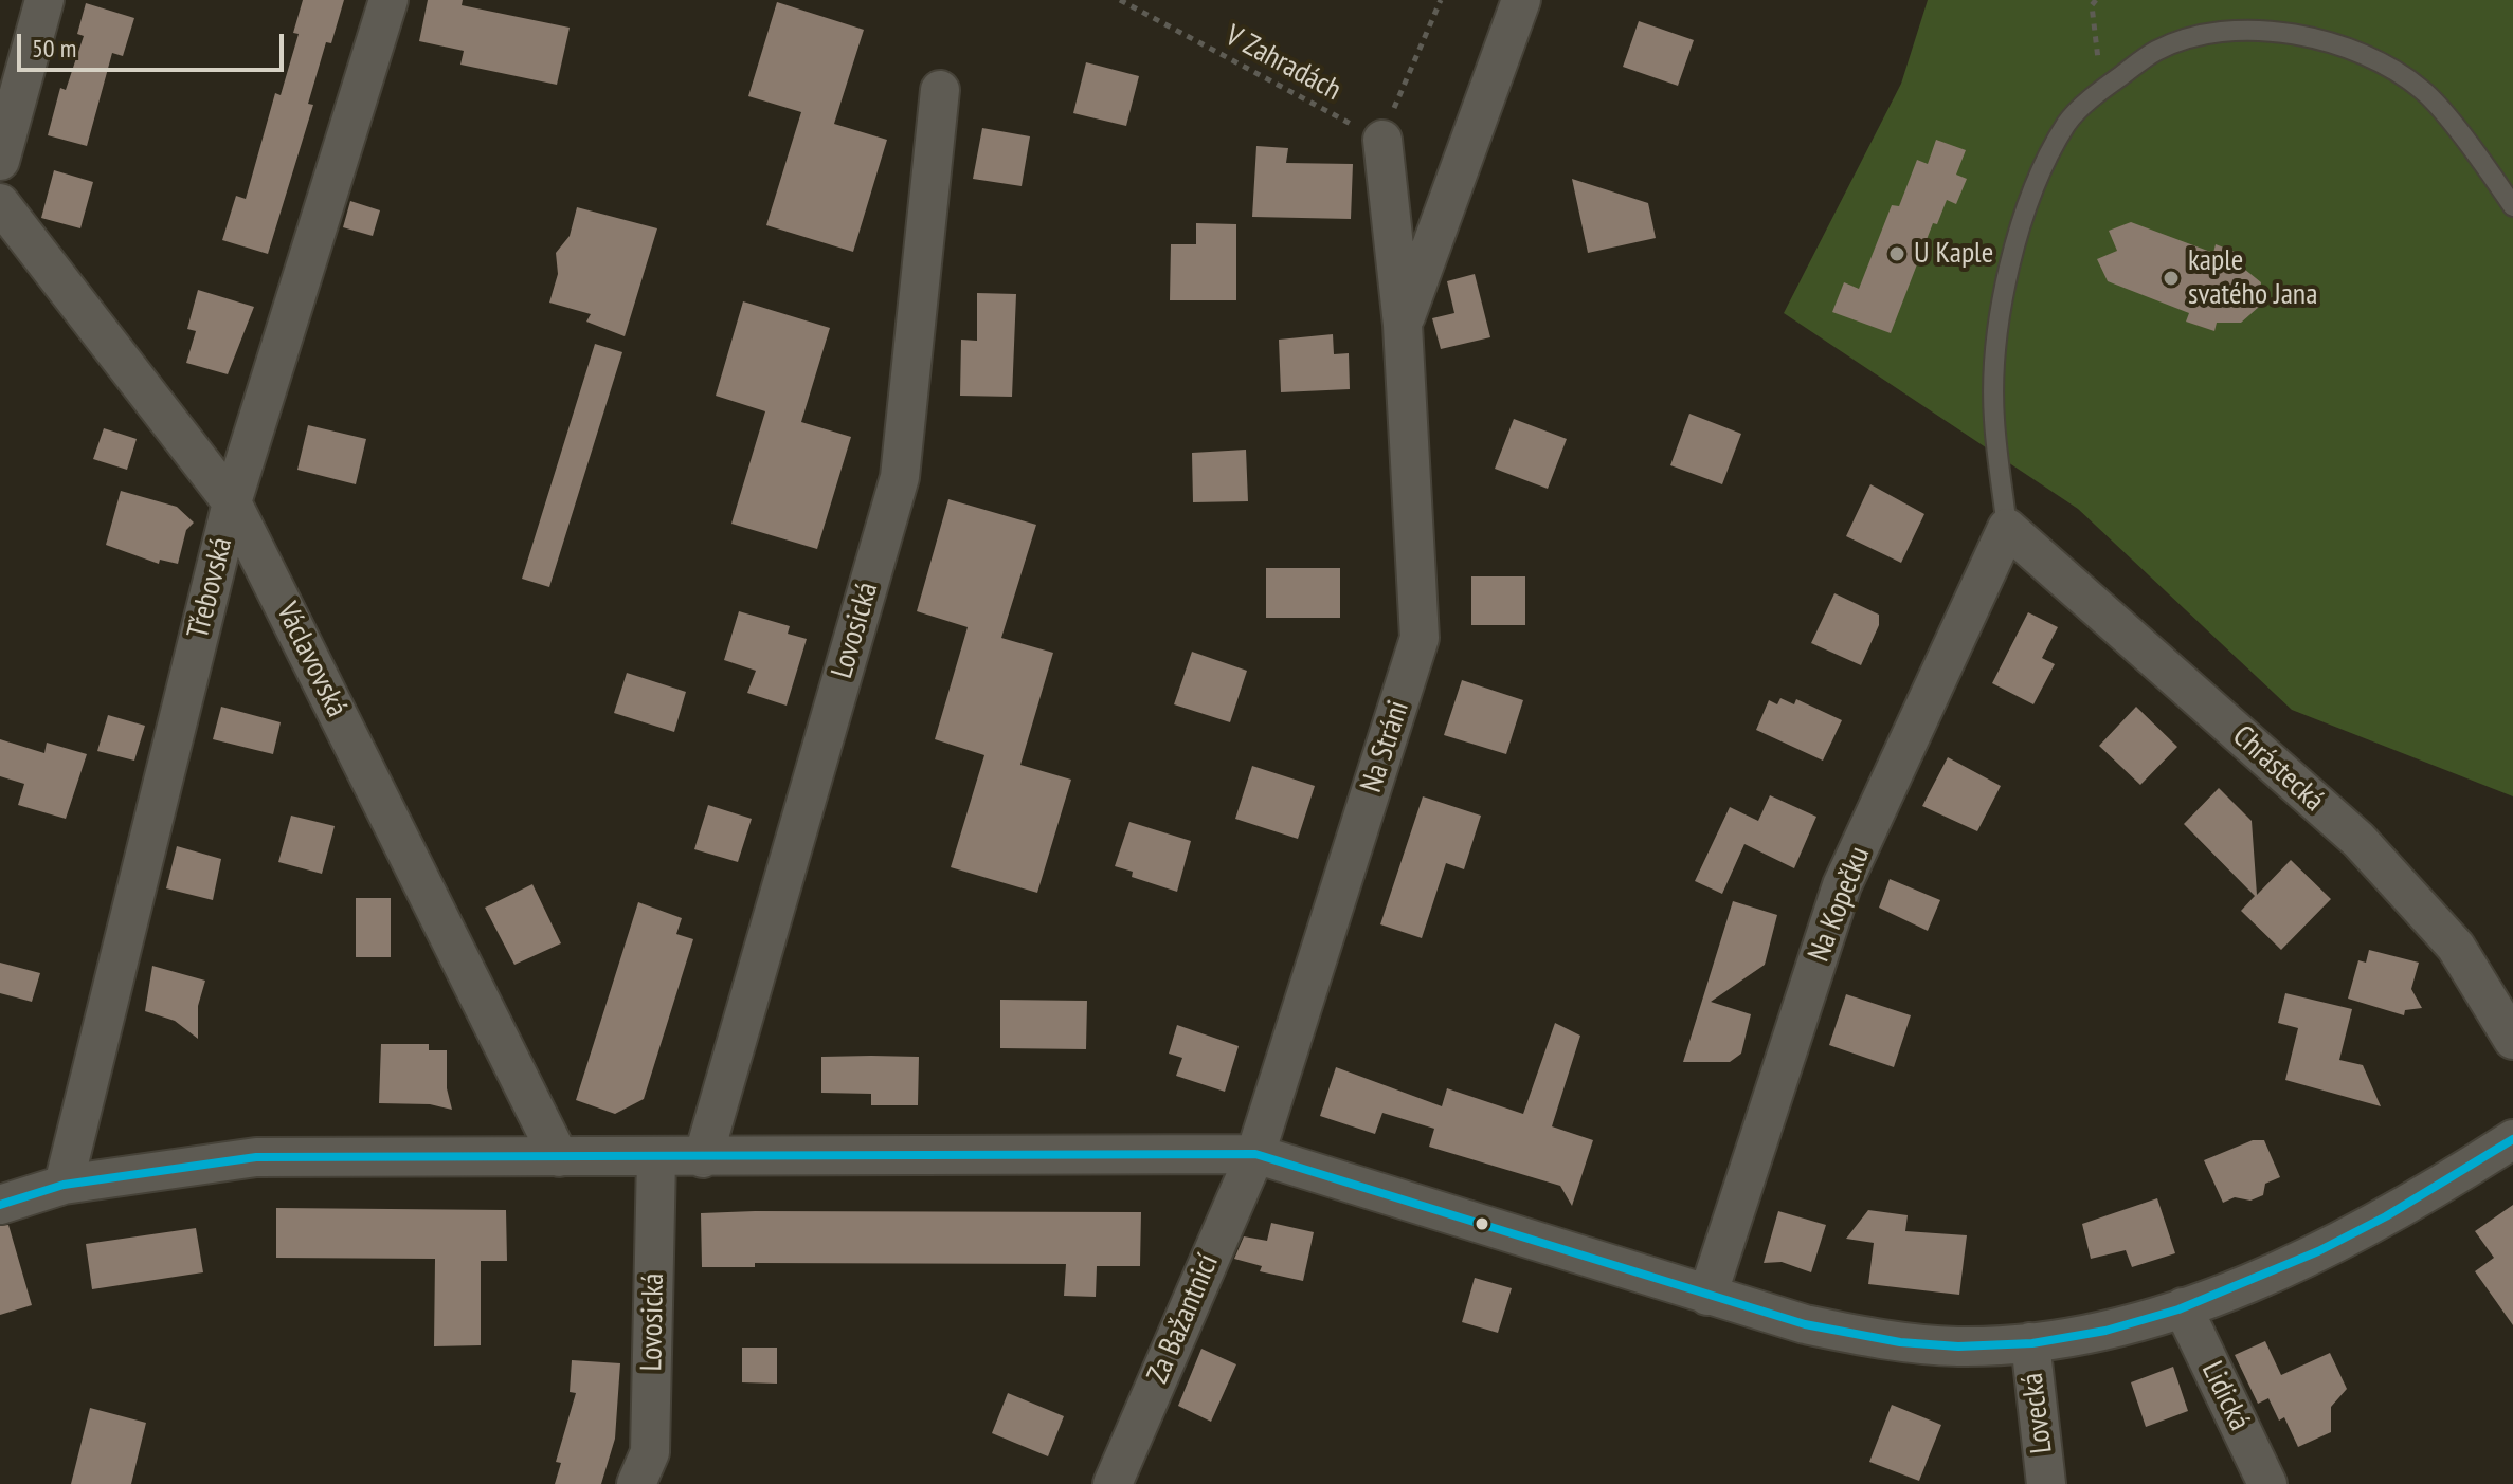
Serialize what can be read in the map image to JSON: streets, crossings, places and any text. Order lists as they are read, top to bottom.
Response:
{
  "streets": {
    "street": [
      "Třebovská",
      "Lovosická",
      "Václavovská",
      "Na Stráni",
      "Chrástecká",
      "Na Kopečku",
      "Za Bažantnicí",
      "Lidická",
      "Lovecká"
    ],
    "path": ["V Zahradách"]
  },
  "crossings": [
    ["V Zahradách", "Na Stráni"],
    ["Třebovská", "Václavovská"],
    ["Na Stráni", "Za Bažantnicí"],
    ["Chrástecká", "Na Kopečku"]
  ],
  "places": ["U Kaple", "kaple svatého Jana"],
  "scale_bar": "50 m"
}
